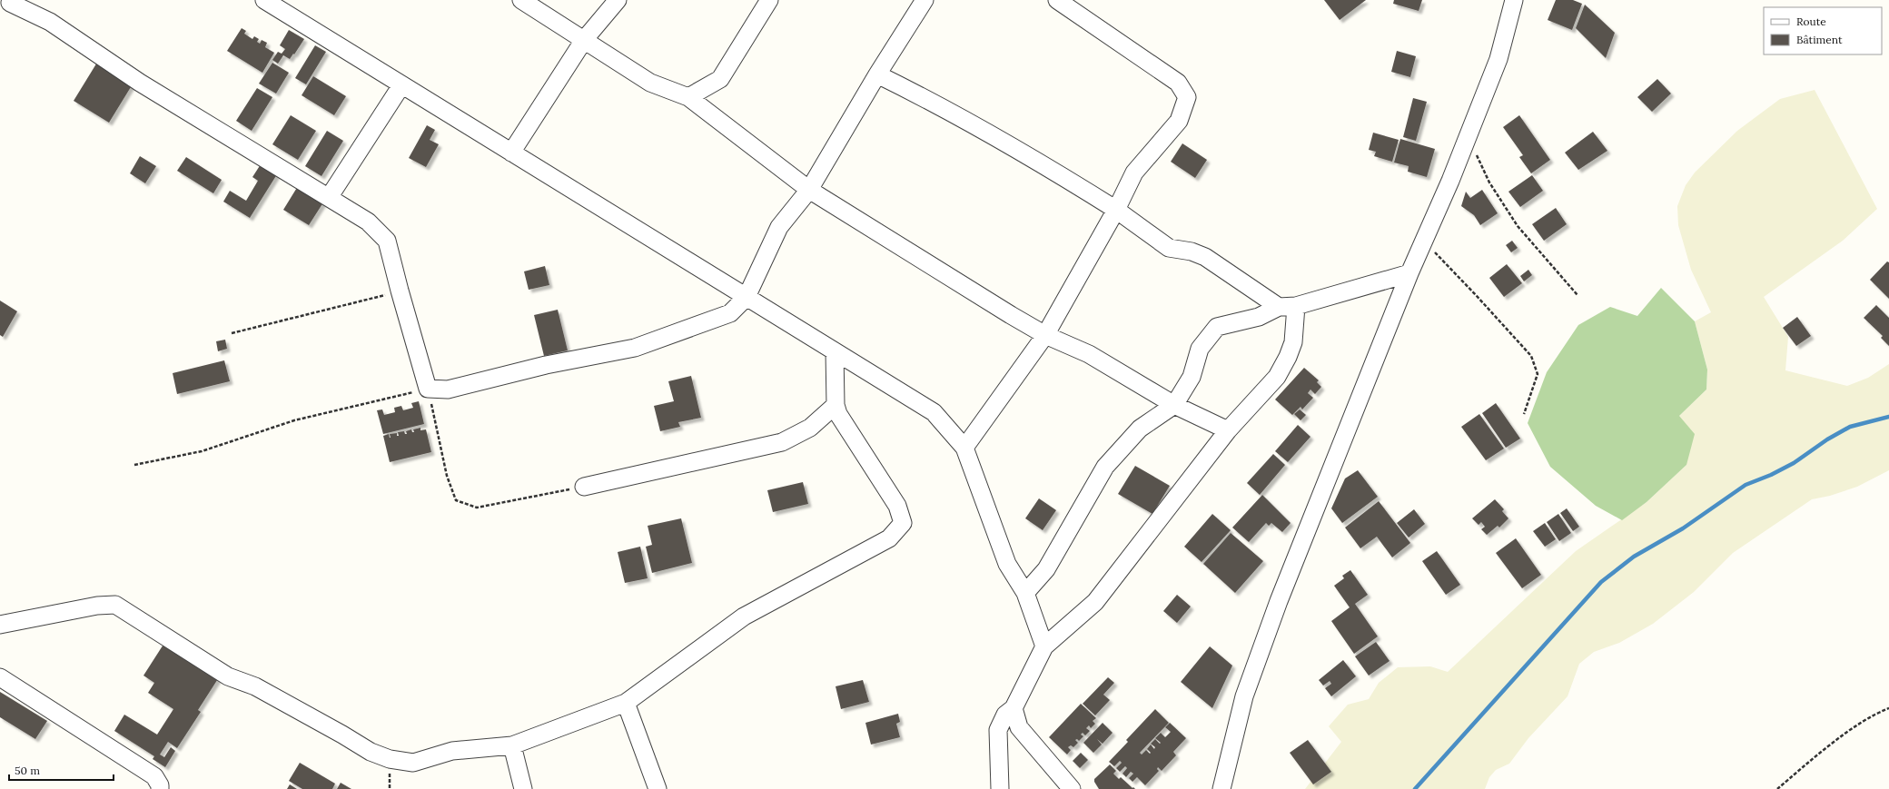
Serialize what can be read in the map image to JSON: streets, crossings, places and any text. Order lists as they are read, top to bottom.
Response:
{
  "legend": ["Route", "Bâtiment"],
  "scale_bar": "50 m"
}
